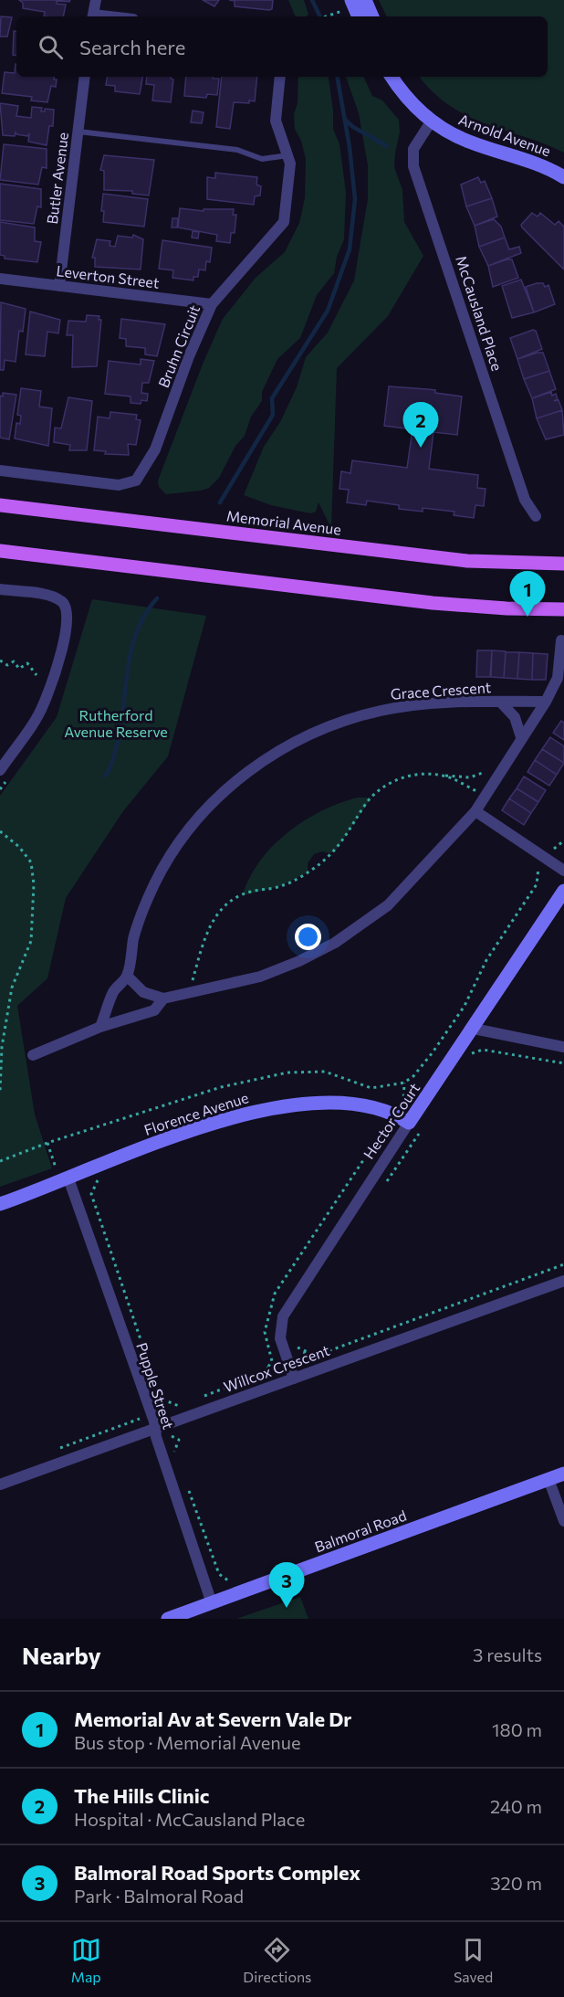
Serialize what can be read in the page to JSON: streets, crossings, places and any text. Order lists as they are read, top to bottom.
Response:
{
  "streets": {
    "main road": ["Memorial Avenue"],
    "street": [
      "Arnold Avenue",
      "Butler Avenue",
      "Leverton Street",
      "McCausland Place",
      "Bruhn Circuit",
      "Grace Crescent",
      "Florence Avenue",
      "Hector Court",
      "Willcox Crescent",
      "Pupple Street",
      "Balmoral Road"
    ]
  },
  "crossings": [
    ["Arnold Avenue", "McCausland Place"],
    ["Butler Avenue", "Leverton Street"],
    ["Leverton Street", "Bruhn Circuit"],
    ["Florence Avenue", "Hector Court"],
    ["Florence Avenue", "Pupple Street"],
    ["Hector Court", "Willcox Crescent"],
    ["Willcox Crescent", "Pupple Street"],
    ["Pupple Street", "Balmoral Road"]
  ],
  "parks": ["Rutherford Avenue Reserve"],
  "page": {
    "search": "Search here",
    "pins": ["2", "1", "3"],
    "heading": ["Nearby", "3 results"],
    "list": [
      {
        "mark": "1",
        "name": "Memorial Av at Severn Vale Dr",
        "note": "Bus stop · Memorial Avenue",
        "value": "180 m"
      },
      {
        "mark": "2",
        "name": "The Hills Clinic",
        "note": "Hospital · McCausland Place",
        "value": "240 m"
      },
      {
        "mark": "3",
        "name": "Balmoral Road Sports Complex",
        "note": "Park · Balmoral Road",
        "value": "320 m"
      }
    ],
    "nav": ["Map", "Directions", "Saved"]
  }
}
